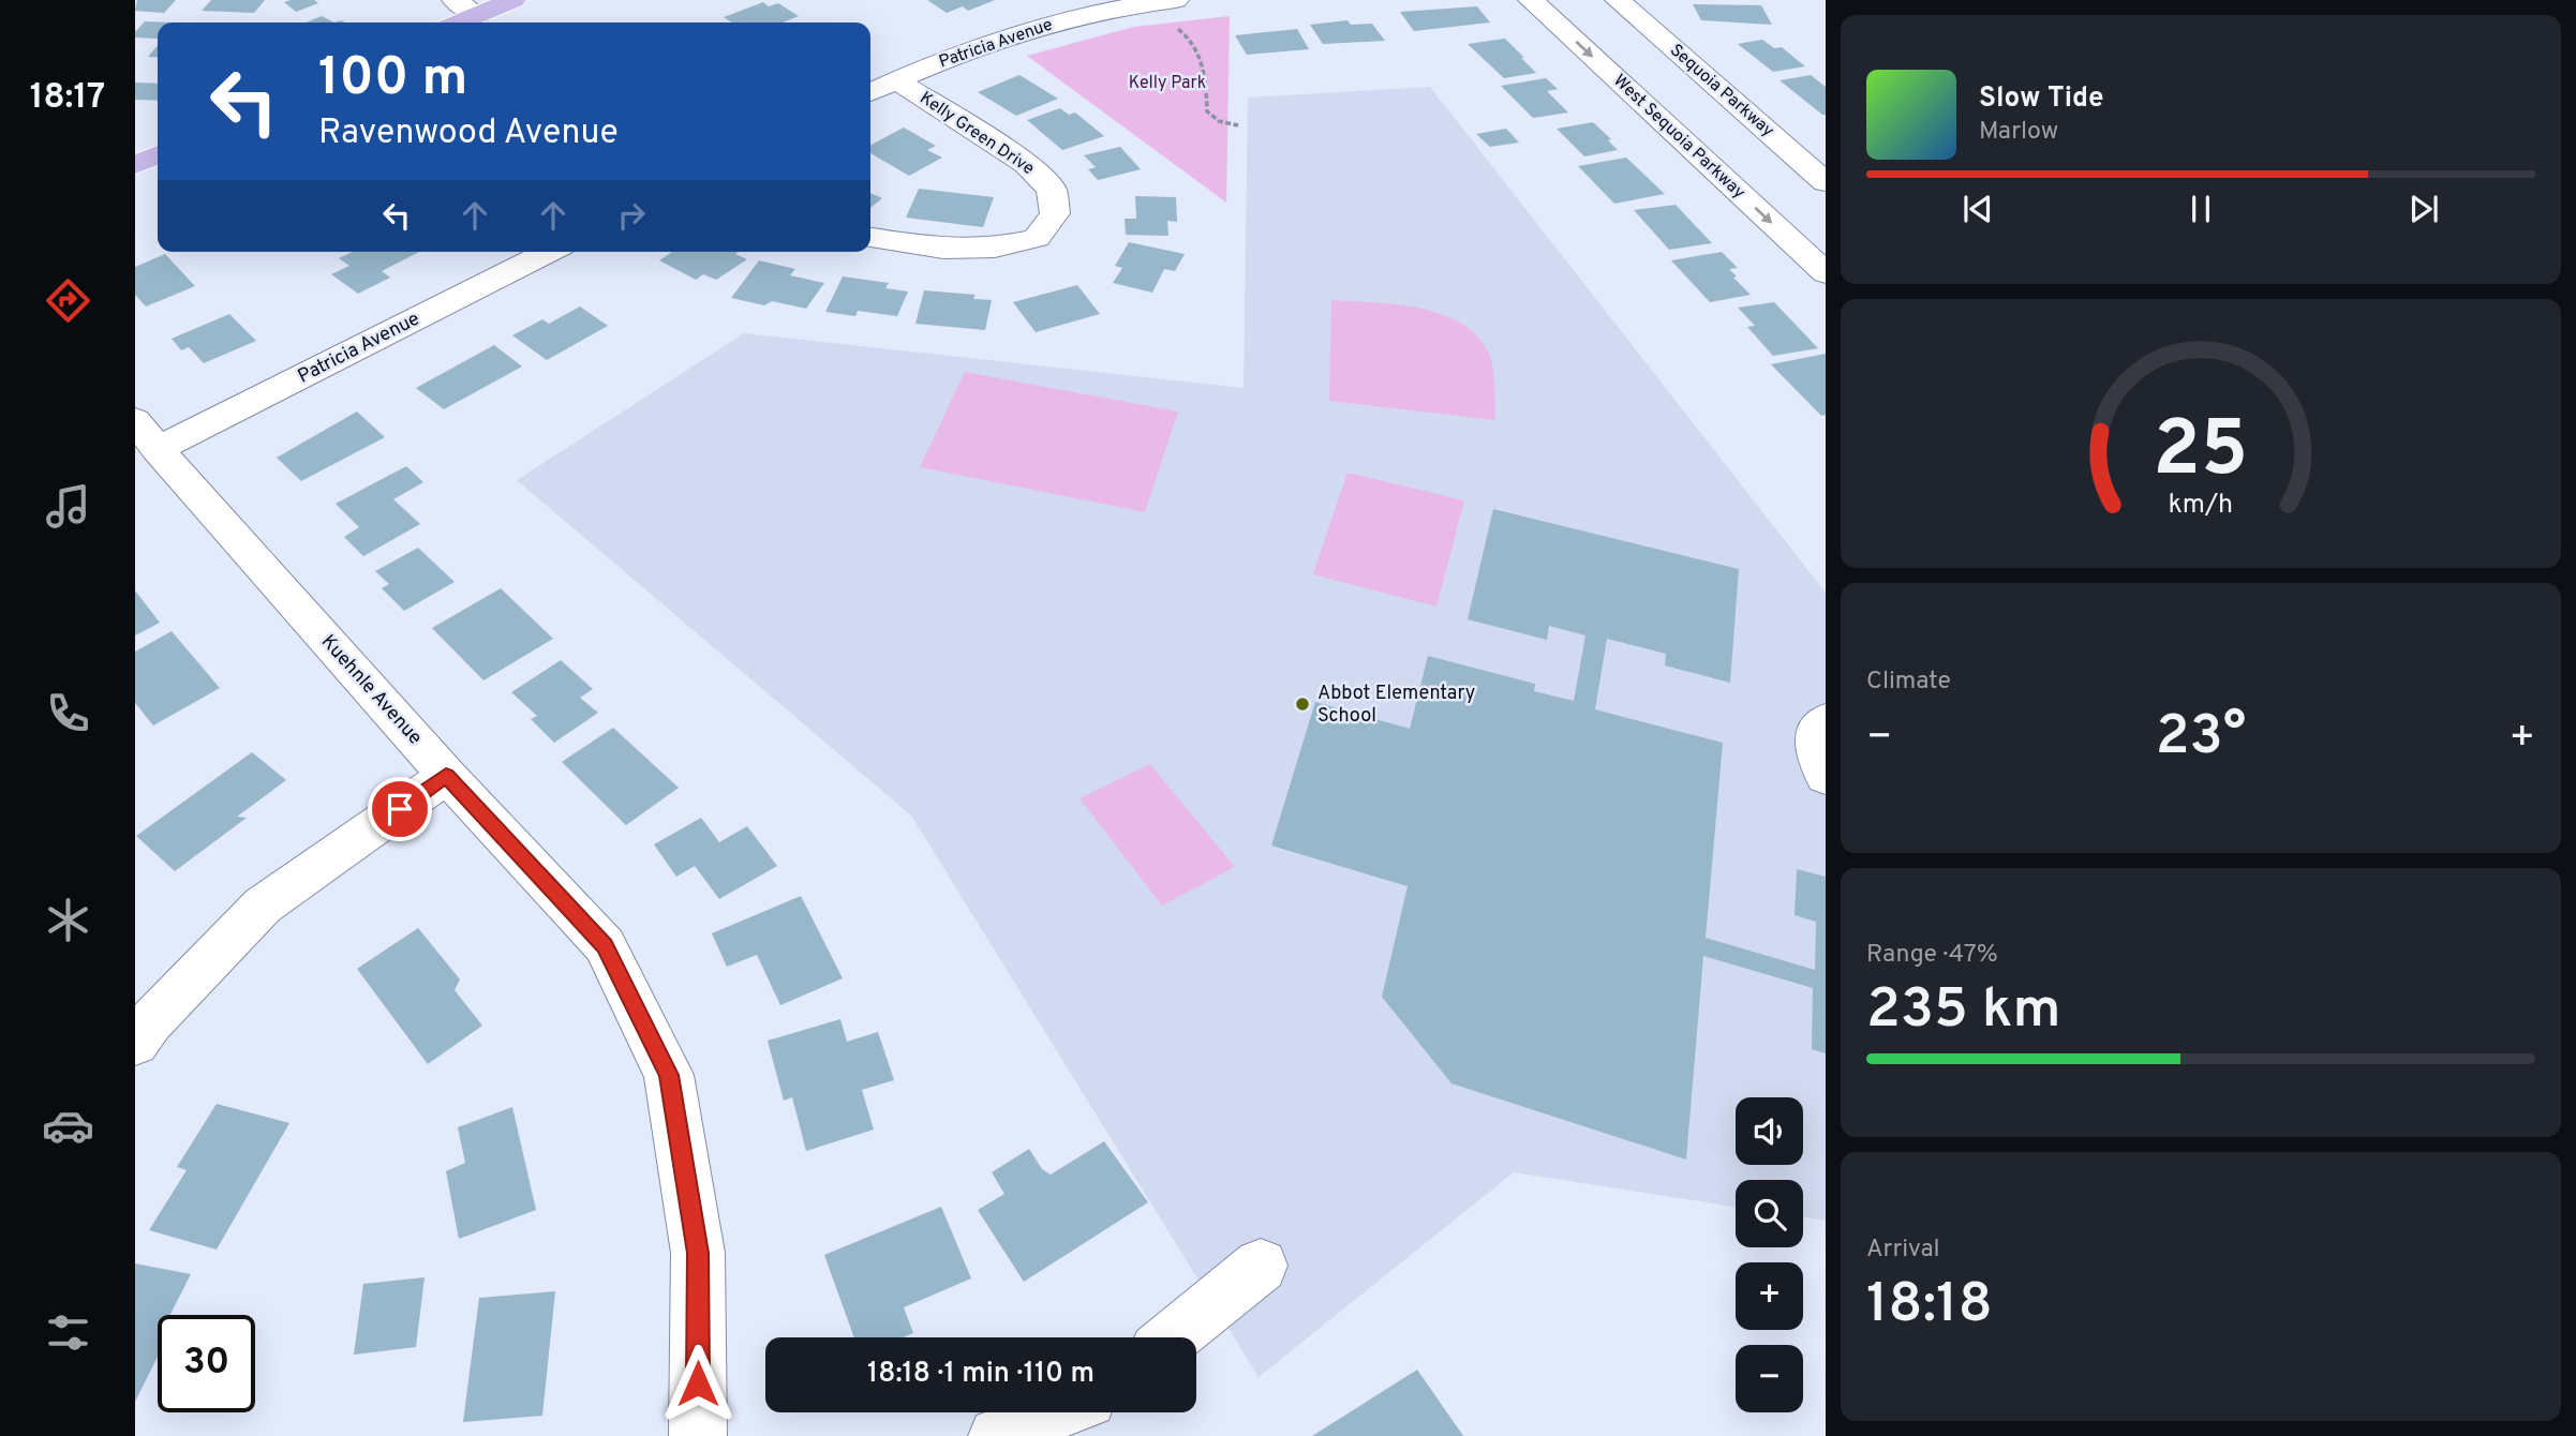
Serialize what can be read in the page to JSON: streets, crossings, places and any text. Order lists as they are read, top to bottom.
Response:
{
  "streets": {
    "street": [
      "Patricia Avenue",
      "Sequoia Parkway",
      "Kelly Green Drive",
      "West Sequoia Parkway",
      "Kuehnle Avenue"
    ]
  },
  "crossings": [
    ["Patricia Avenue", "Kelly Green Drive"],
    ["Patricia Avenue", "Kuehnle Avenue"]
  ],
  "one_way": ["West Sequoia Parkway"],
  "parks": ["Kelly Park"],
  "places": ["Abbot Elementary School"],
  "page": {
    "tabs": "18:17",
    "turn": ["100 m", "Ravenwood Avenue"],
    "song": ["Slow Tide", "Marlow"],
    "tile": [
      "Climate",
      ["Range · 47%", "235 km"],
      ["Arrival", "18:18"]
    ],
    "heat": ["−", "23°", "+"],
    "map_buttons": ["+", "−"],
    "limit": "30",
    "trip": "18:18 · 1 min · 110 m",
    "gauge": ["25", "km/h"]
  }
}
